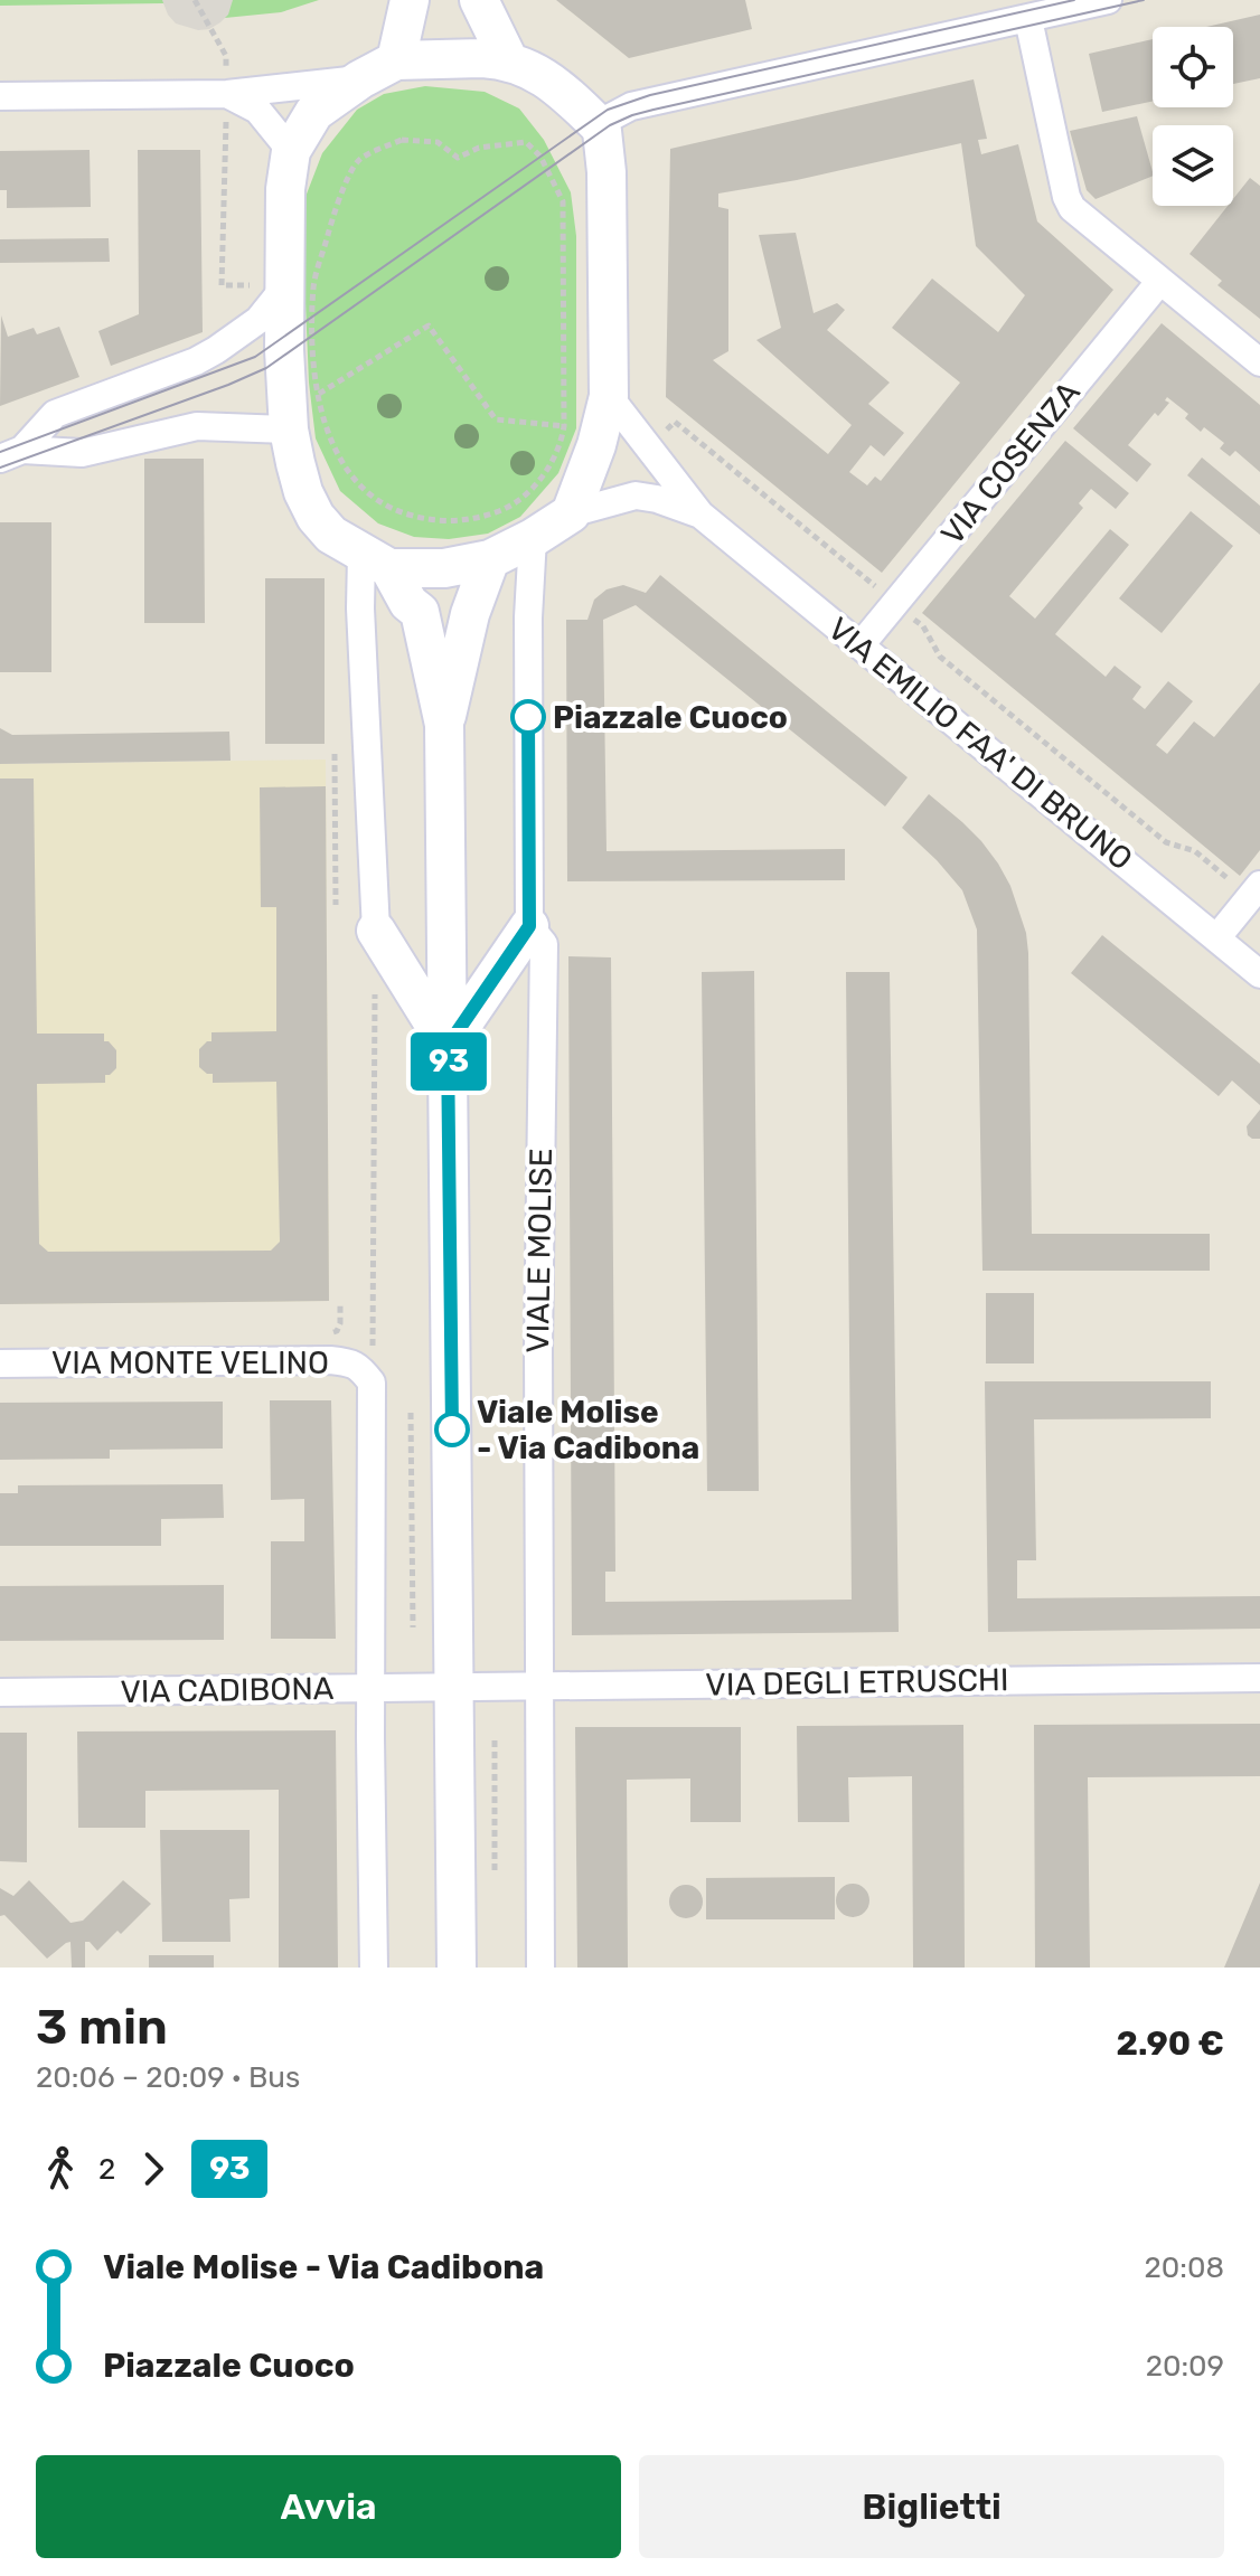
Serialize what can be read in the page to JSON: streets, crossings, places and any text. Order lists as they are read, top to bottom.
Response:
{
  "streets": {
    "street": [
      "VIA COSENZA",
      "VIA EMILIO FAA' DI BRUNO",
      "VIALE MOLISE",
      "VIA MONTE VELINO",
      "VIA DEGLI ETRUSCHI",
      "VIA CADIBONA"
    ]
  },
  "crossings": [
    ["VIA COSENZA", "VIA EMILIO FAA' DI BRUNO"],
    ["VIALE MOLISE", "VIA DEGLI ETRUSCHI"],
    ["VIA DEGLI ETRUSCHI", "VIA CADIBONA"]
  ],
  "places": ["Piazzale Cuoco", "Viale Molise - Via Cadibona"],
  "lines": ["bus line 93"],
  "page": {
    "on_map": "93",
    "heading": ["3 min", "20:06 – 20:09 · Bus", "2.90 €"],
    "legs": ["2", "93"],
    "list": [
      {
        "name": "Viale Molise - Via Cadibona",
        "value": "20:08"
      },
      {
        "name": "Piazzale Cuoco",
        "value": "20:09"
      }
    ],
    "buttons": ["Avvia", "Biglietti"]
  }
}
